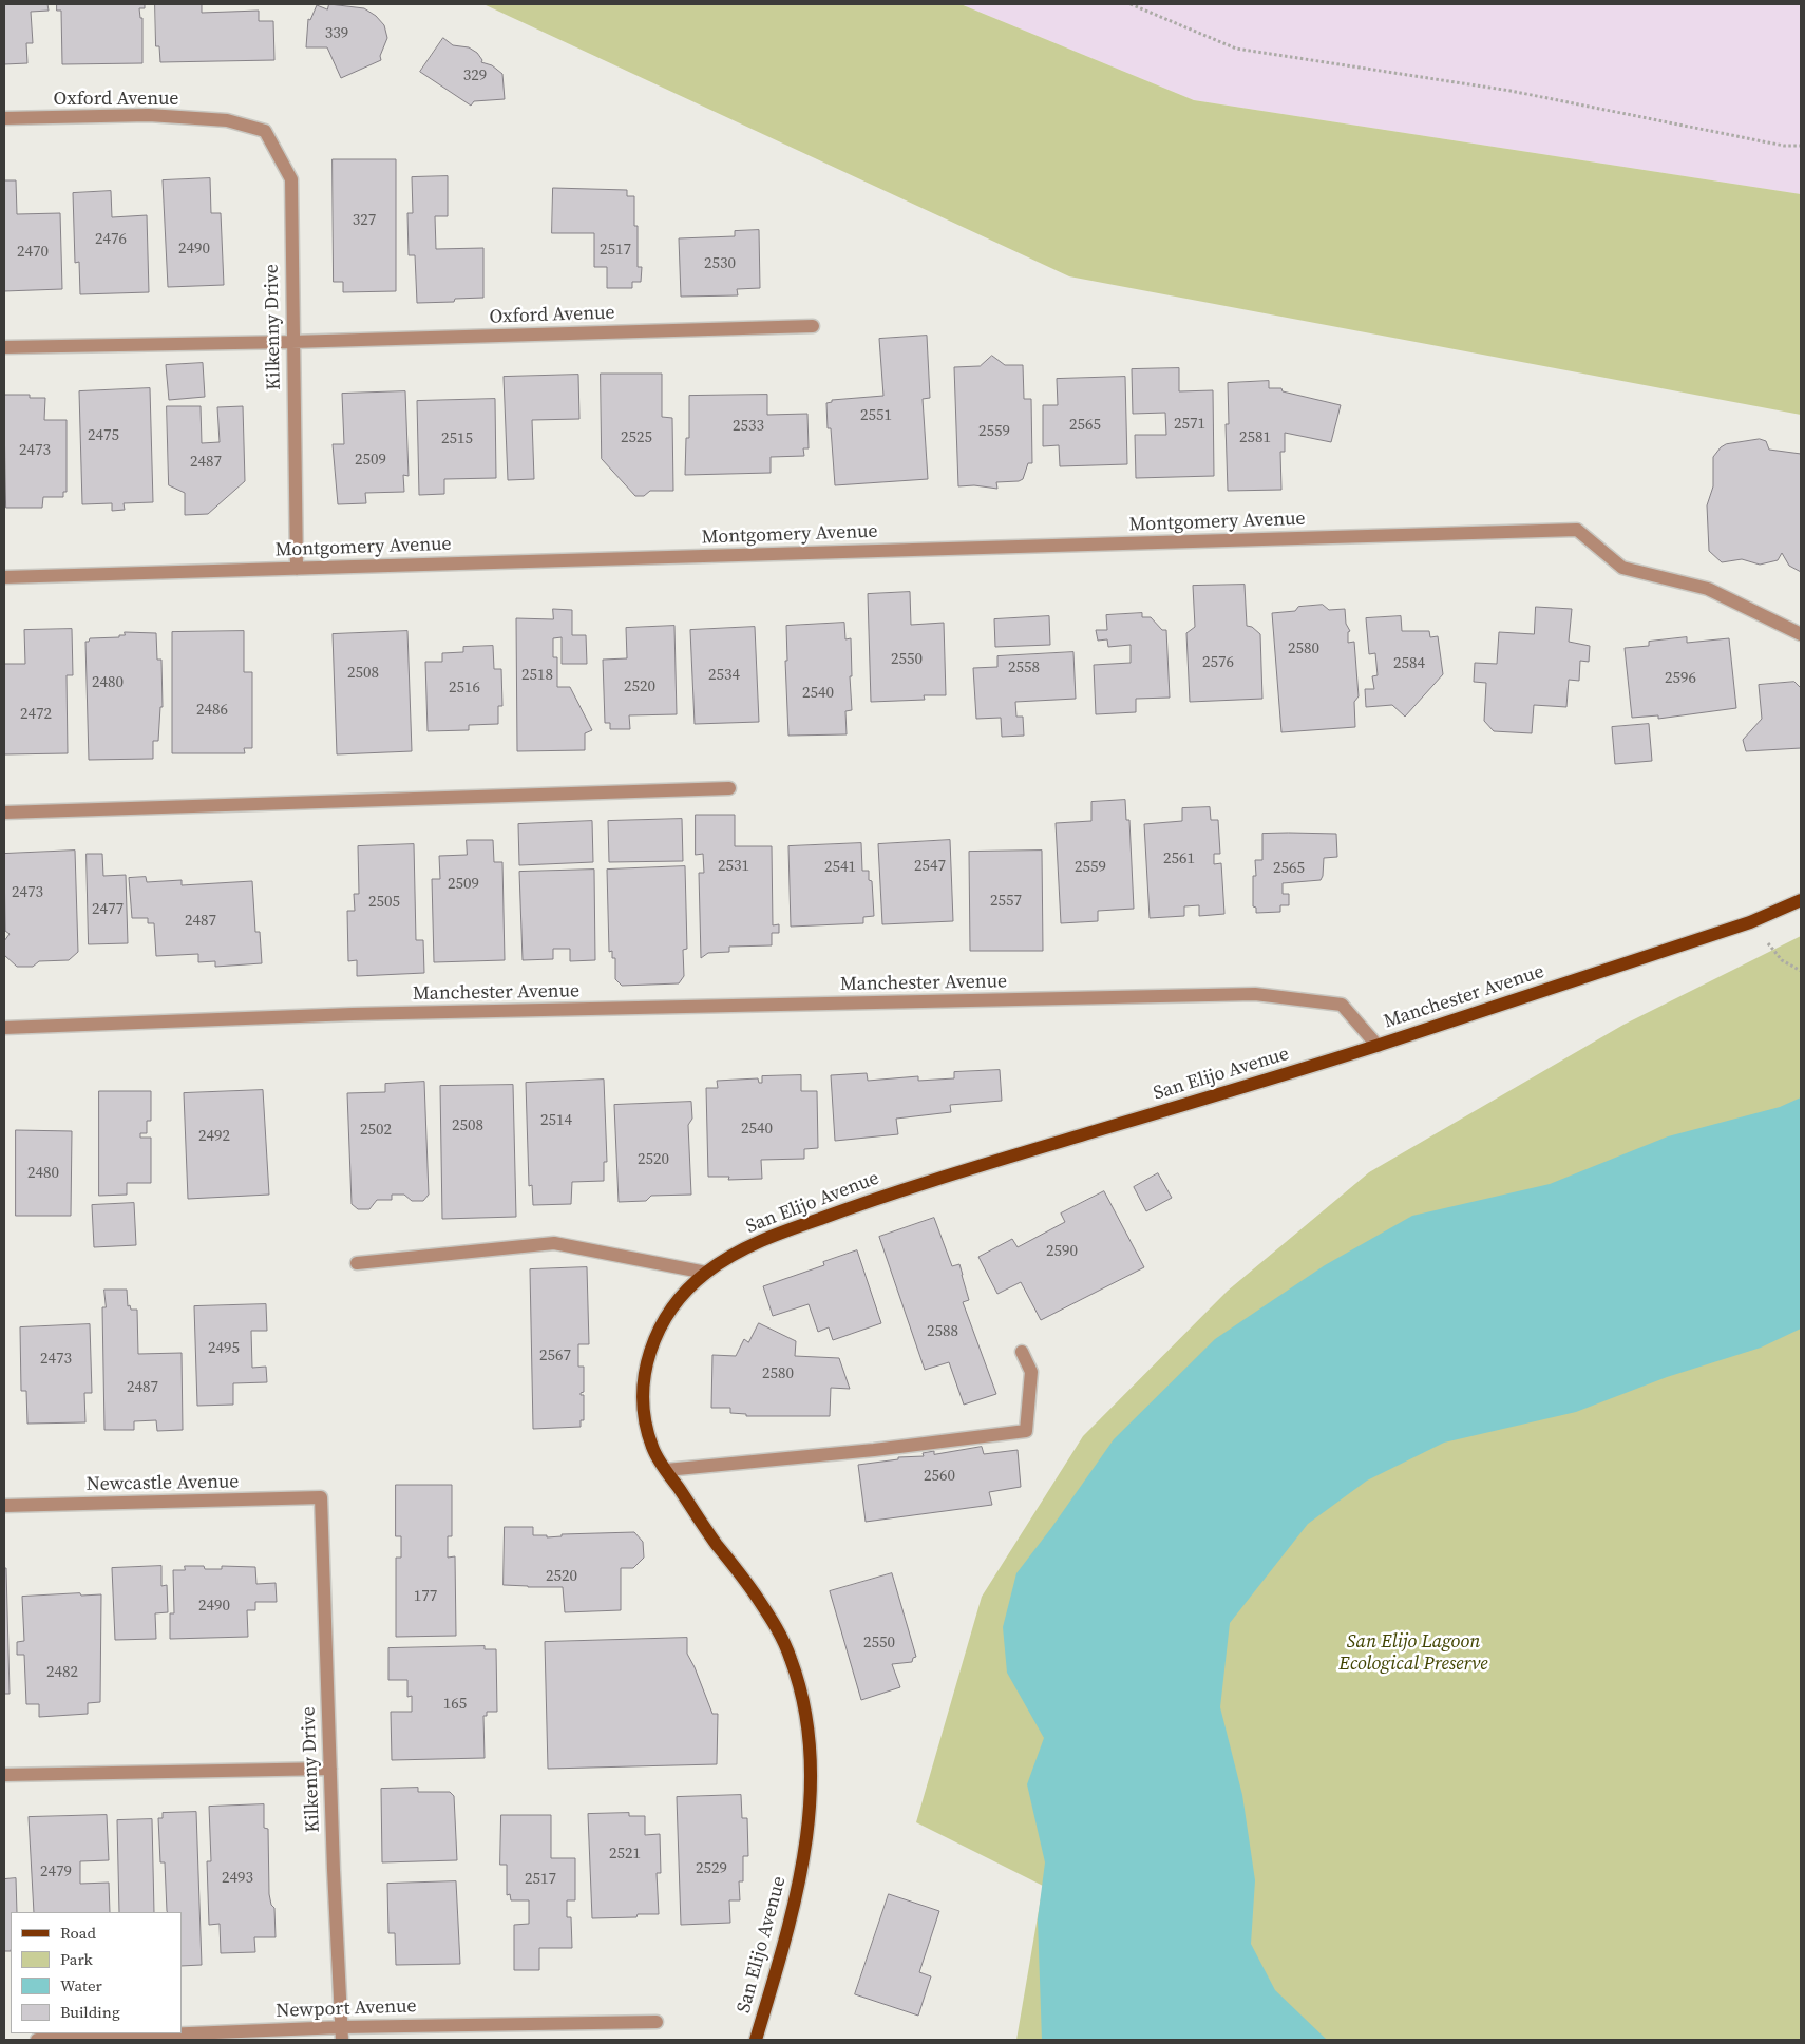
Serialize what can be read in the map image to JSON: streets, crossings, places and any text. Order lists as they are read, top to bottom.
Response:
{
  "streets": {
    "main road": ["Manchester Avenue", "San Elijo Avenue"],
    "street": [
      "Oxford Avenue",
      "Kilkenny Drive",
      "Montgomery Avenue",
      "Newcastle Avenue",
      "Newport Avenue"
    ]
  },
  "crossings": [
    ["Oxford Avenue", "Kilkenny Drive"],
    ["Kilkenny Drive", "Montgomery Avenue"],
    ["Kilkenny Drive", "Newcastle Avenue"],
    ["Kilkenny Drive", "Newport Avenue"],
    ["Manchester Avenue", "San Elijo Avenue"]
  ],
  "parks": ["San Elijo Lagoon Ecological Preserve"],
  "house_numbers": [
    "339",
    "329",
    "327",
    "2476",
    "2490",
    "2517",
    "2470",
    "2530",
    "2551",
    "2571",
    "2565",
    "2533",
    "2559",
    "2475",
    "2525",
    "2581",
    "2515",
    "2473",
    "2509",
    "2487",
    "2580",
    "2550",
    "2576",
    "2584",
    "2558",
    "2508",
    "2518",
    "2534",
    "2596",
    "2480",
    "2520",
    "2516",
    "2540",
    "2486",
    "2472",
    "2561",
    "2531",
    "2547",
    "2541",
    "2559",
    "2565",
    "2509",
    "2473",
    "2557",
    "2505",
    "2477",
    "2487",
    "2514",
    "2508",
    "2540",
    "2502",
    "2492",
    "2520",
    "2480",
    "2590",
    "2588",
    "2495",
    "2567",
    "2473",
    "2580",
    "2487",
    "2560",
    "2520",
    "177",
    "2490",
    "2550",
    "2482",
    "165",
    "2521",
    "2529",
    "2479",
    "2493",
    "2517"
  ],
  "legend": [
    "Road",
    "Park",
    "Water",
    "Building"
  ]
}
